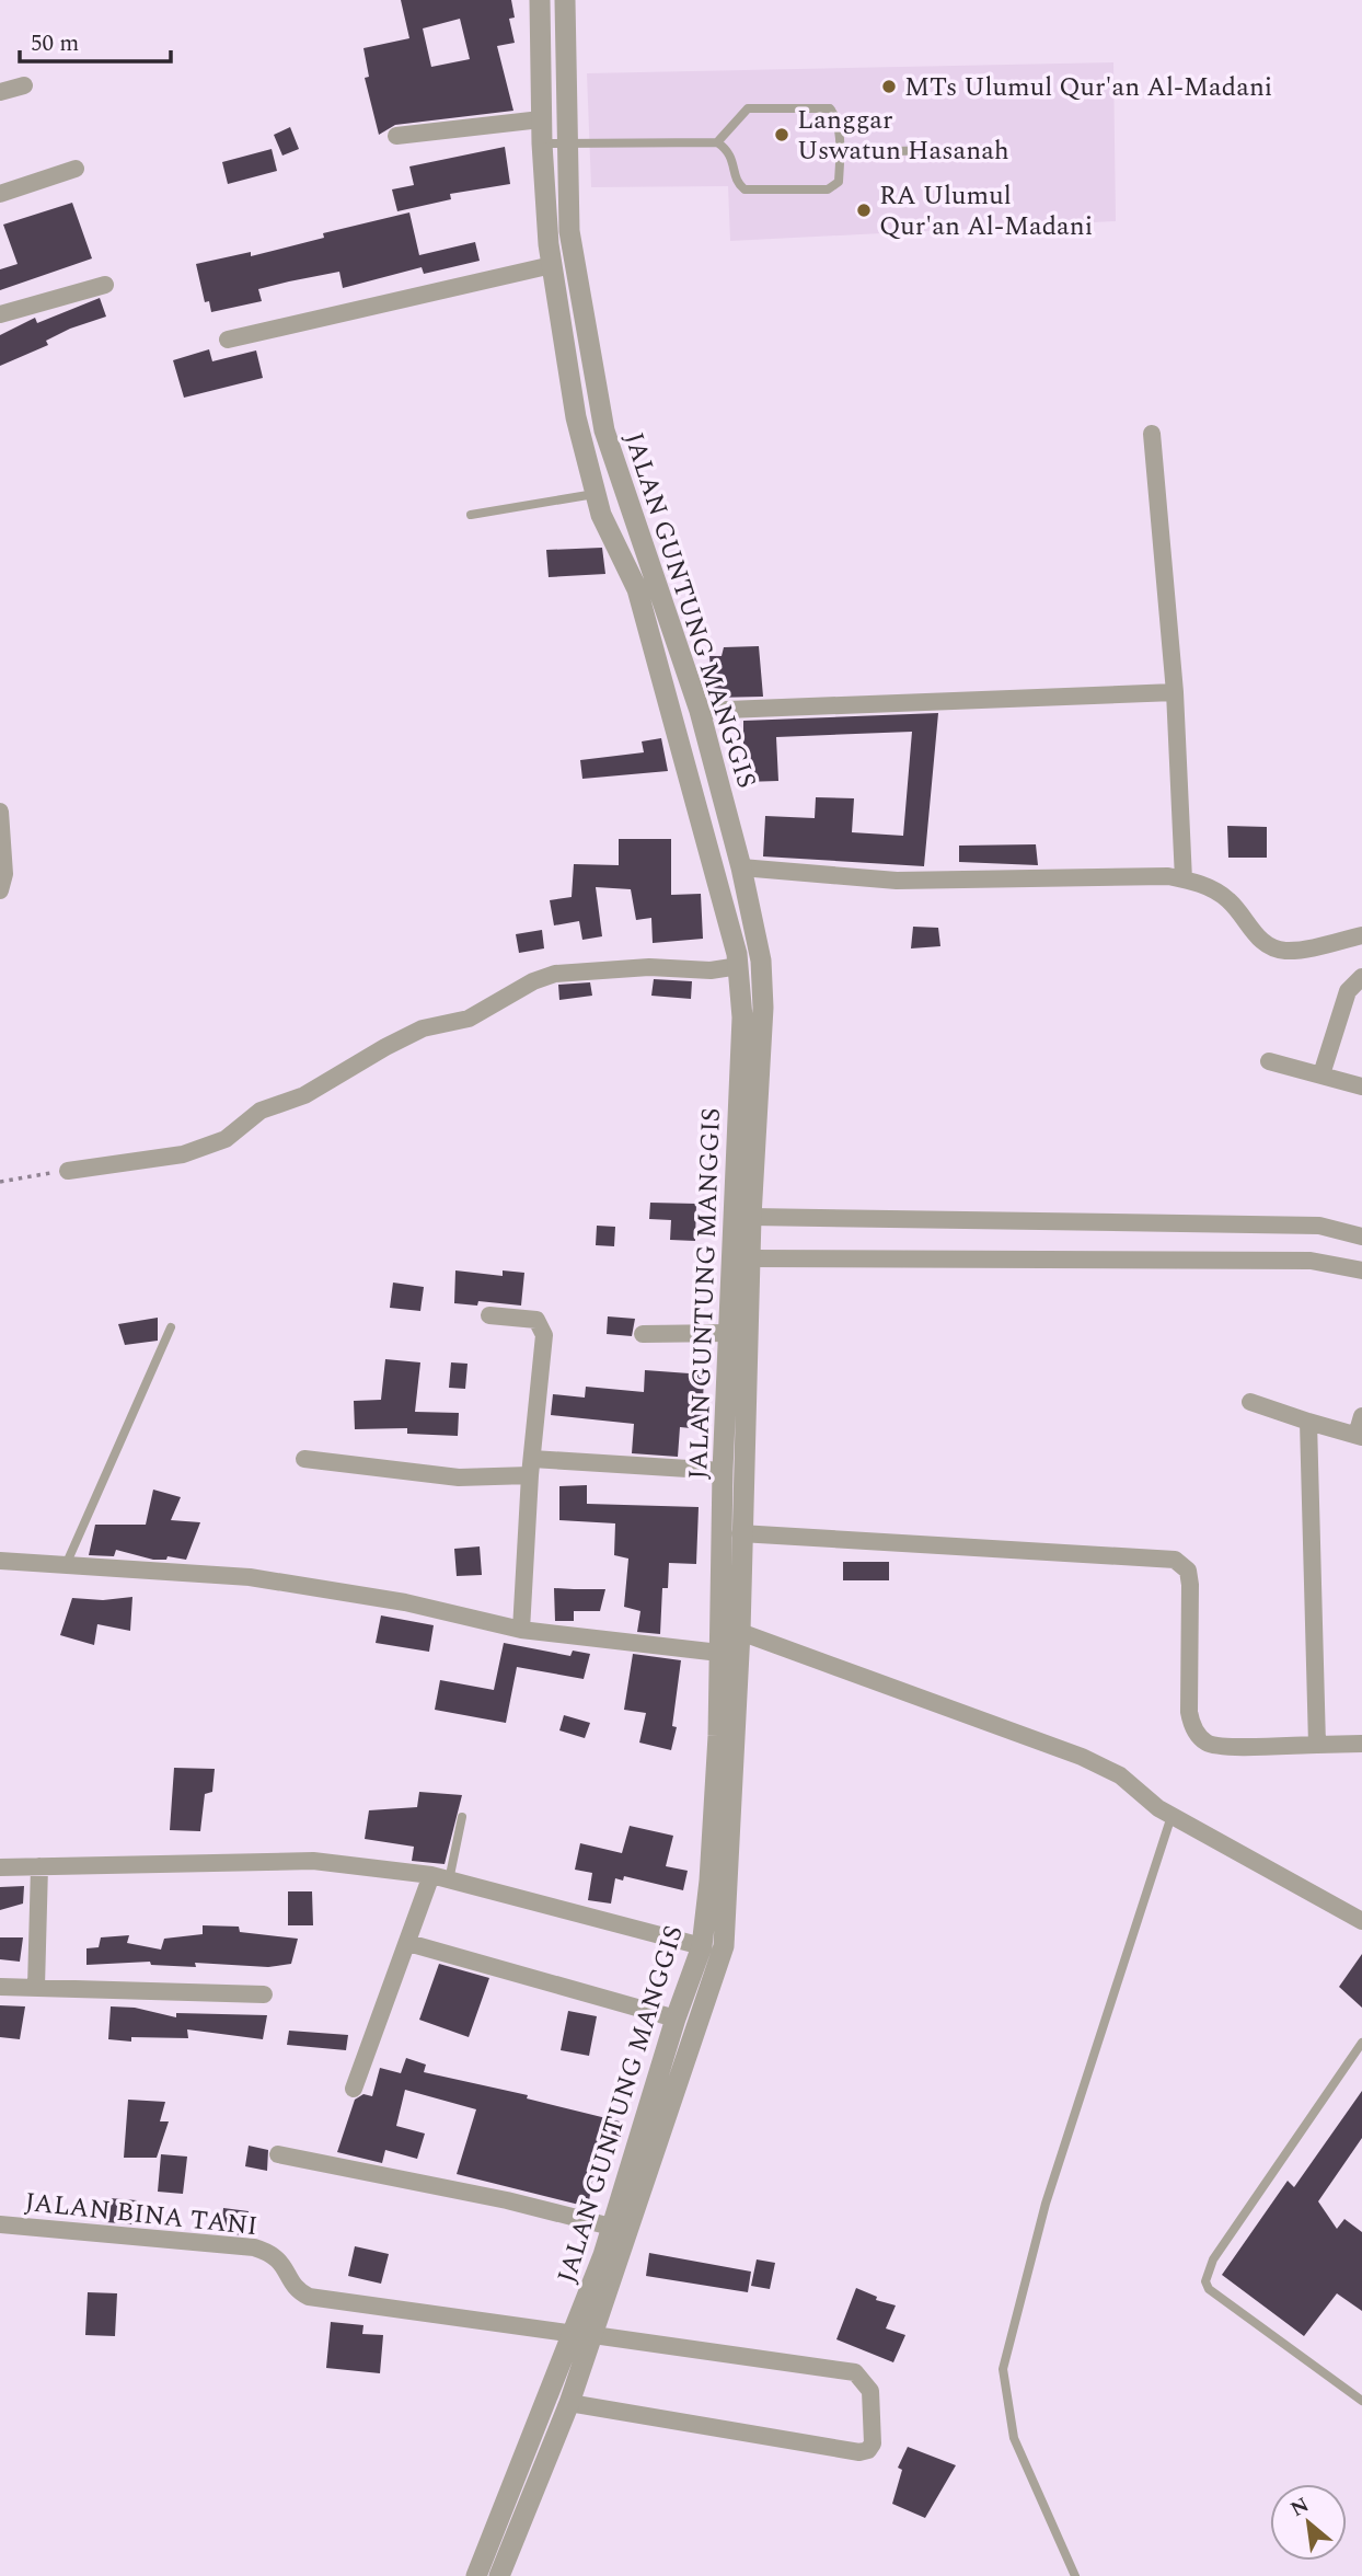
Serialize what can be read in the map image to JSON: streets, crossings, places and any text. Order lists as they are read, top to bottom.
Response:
{
  "streets": {
    "street": ["JALAN GUNTUNG MANGGIS", "JALAN BINA TANI"]
  },
  "crossings": [
    ["JALAN GUNTUNG MANGGIS", "JALAN BINA TANI"]
  ],
  "places": ["MTs Ulumul Qur'an Al-Madani", "Langgar Uswatun Hasanah", "RA Ulumul Qur'an Al-Madani"],
  "scale_bar": "50 m",
  "north": "top left"
}
